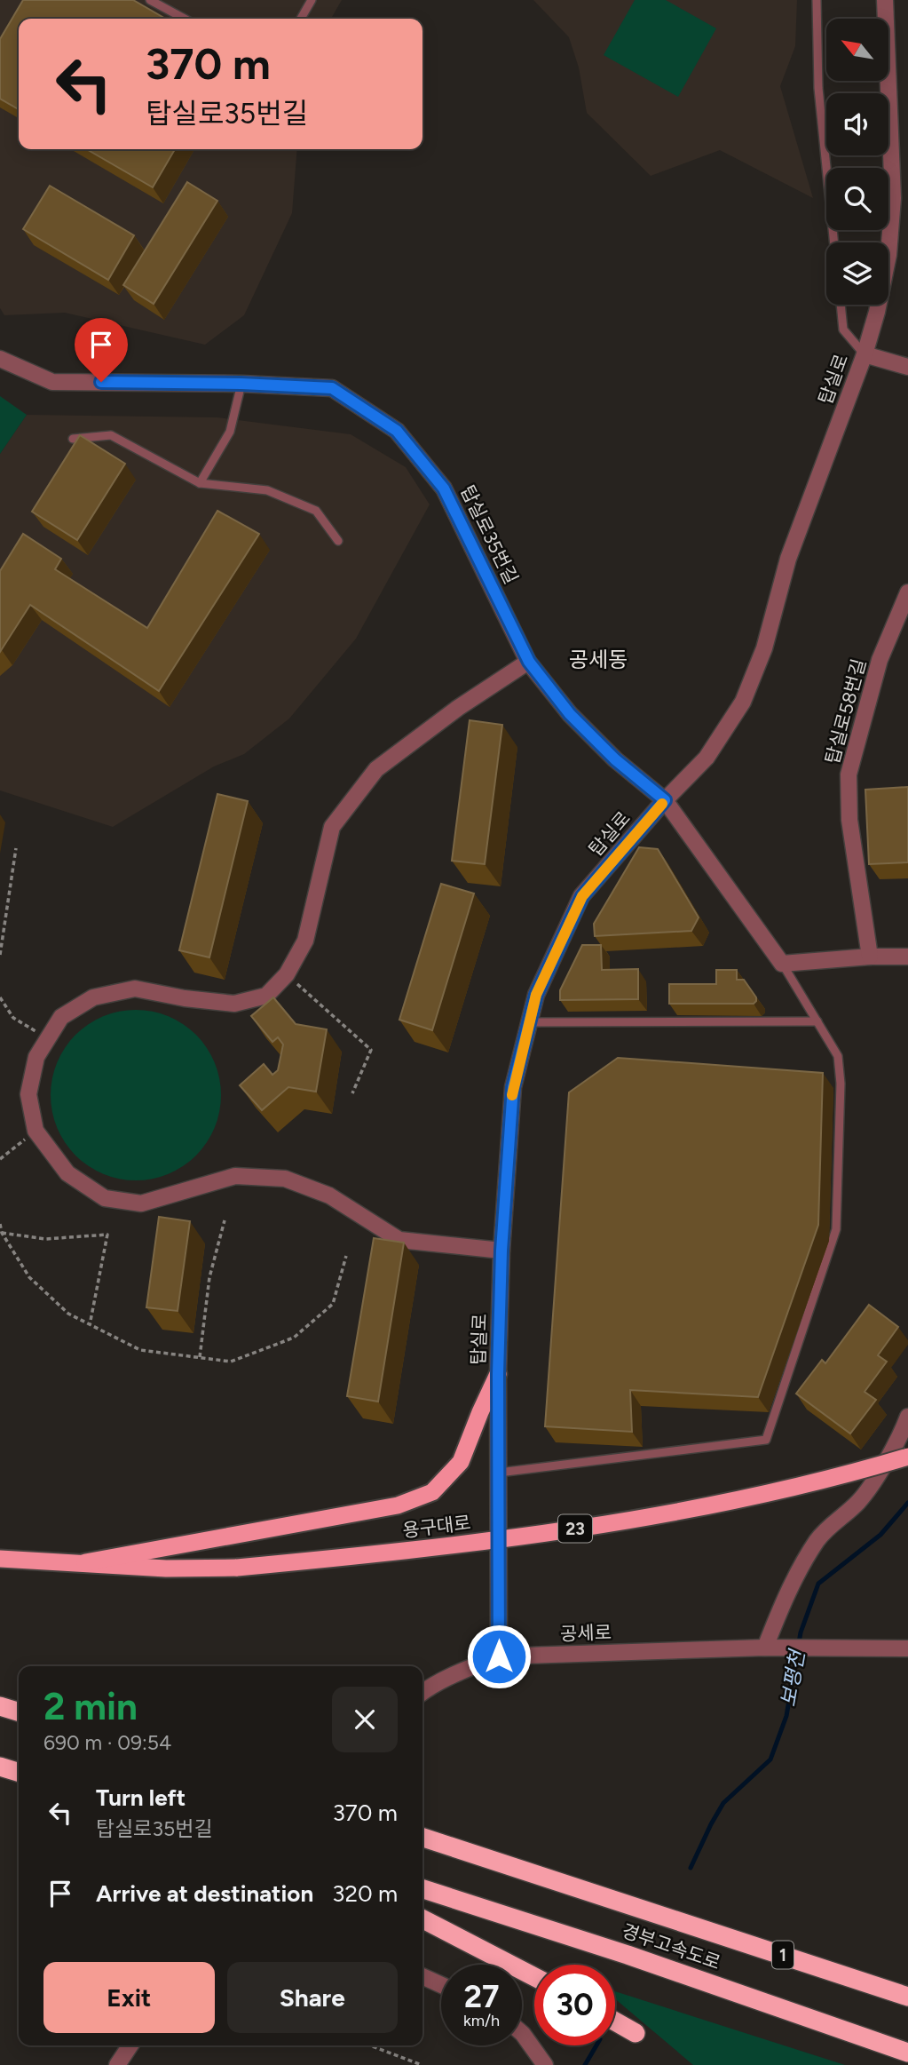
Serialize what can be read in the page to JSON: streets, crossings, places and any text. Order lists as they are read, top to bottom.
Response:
{
  "streets": {
    "highway": [
      "용구대로",
      "23",
      "경부고속도로",
      "1"
    ],
    "street": [
      "탑실로",
      "탑실로35번길",
      "탑실로58번길",
      "공세로"
    ]
  },
  "crossings": [
    ["탑실로", "탑실로35번길"],
    ["탑실로", "공세로"]
  ],
  "districts": ["공세동"],
  "water": ["보평천"],
  "north": "top left",
  "page": {
    "turn": ["370 m", "탑실로35번길"],
    "heading": ["2 min", "690 m · 09:54"],
    "list": [
      {
        "name": "Turn left",
        "note": "탑실로35번길",
        "value": "370 m"
      },
      {
        "name": "Arrive at destination",
        "value": "320 m"
      }
    ],
    "buttons": ["Exit", "Share"],
    "speed": "27 km/h",
    "limit": "30"
  }
}
